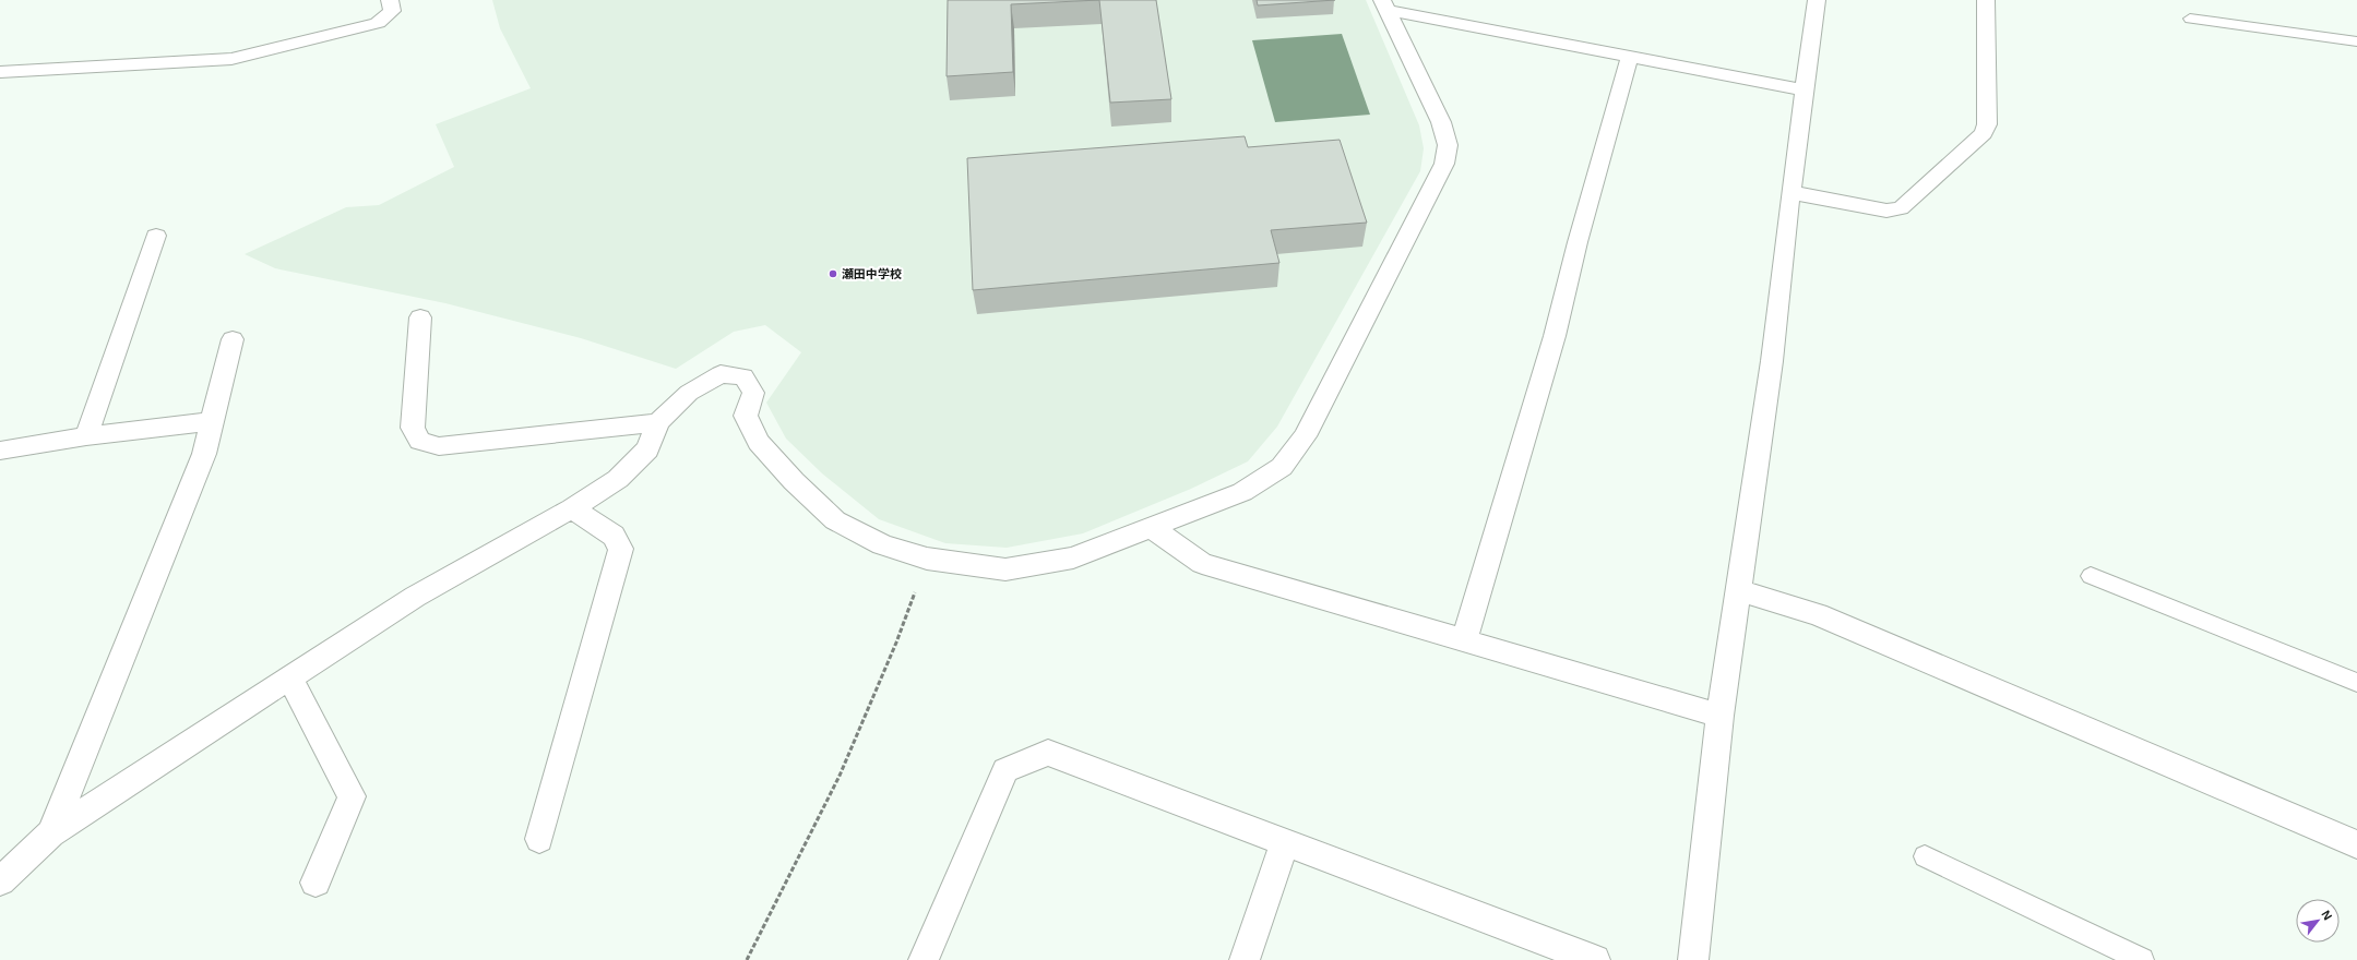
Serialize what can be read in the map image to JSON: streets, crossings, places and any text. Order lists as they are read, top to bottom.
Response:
{
  "places": ["瀬田中学校"],
  "north": "top right"
}
